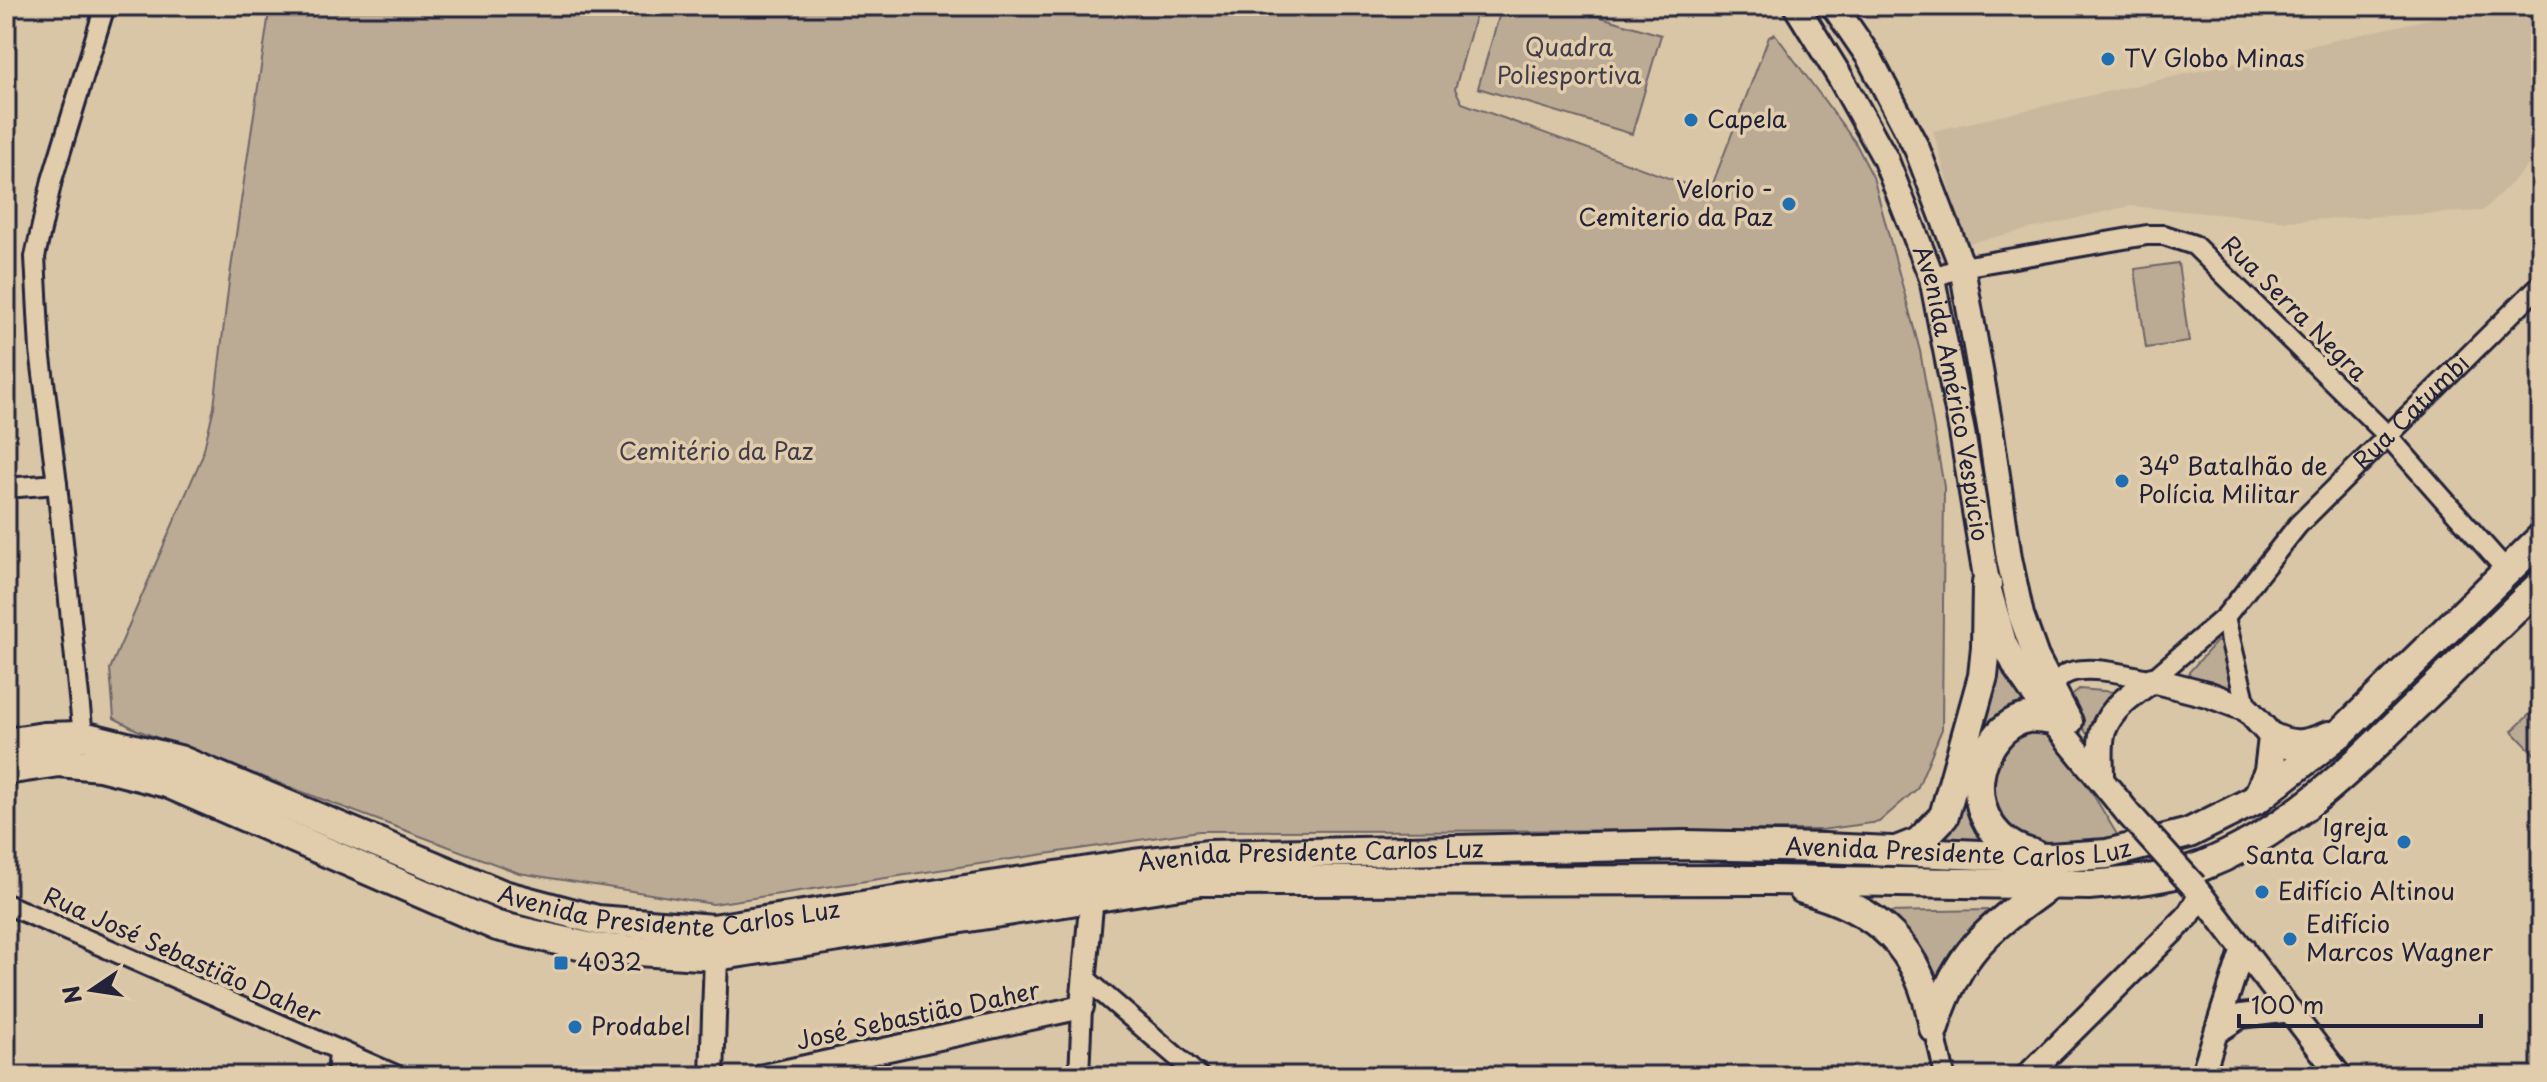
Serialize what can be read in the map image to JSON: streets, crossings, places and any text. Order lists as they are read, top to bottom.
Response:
{
  "streets": {
    "main road": ["Avenida Américo Vespúcio", "Rua Catumbi", "Avenida Presidente Carlos Luz"],
    "street": ["Rua Serra Negra", "Rua José Sebastião Daher", "José Sebastião Daher"]
  },
  "crossings": [
    ["Rua Serra Negra", "Avenida Américo Vespúcio"],
    ["Rua Serra Negra", "Rua Catumbi"],
    ["Rua Serra Negra", "Avenida Presidente Carlos Luz"],
    ["Avenida Américo Vespúcio", "Rua Catumbi"]
  ],
  "parks": ["Quadra Poliesportiva", "Cemitério da Paz"],
  "places": {
    "other": [
      "TV Globo Minas",
      "Capela",
      "Velorio - Cemiterio da Paz",
      "34º Batalhão de Polícia Militar",
      "Igreja Santa Clara",
      "Edifício Altinou",
      "Edifício Marcos Wagner",
      "Prodabel"
    ],
    "transit": ["4032"]
  },
  "scale_bar": "100 m",
  "north": "left"
}
